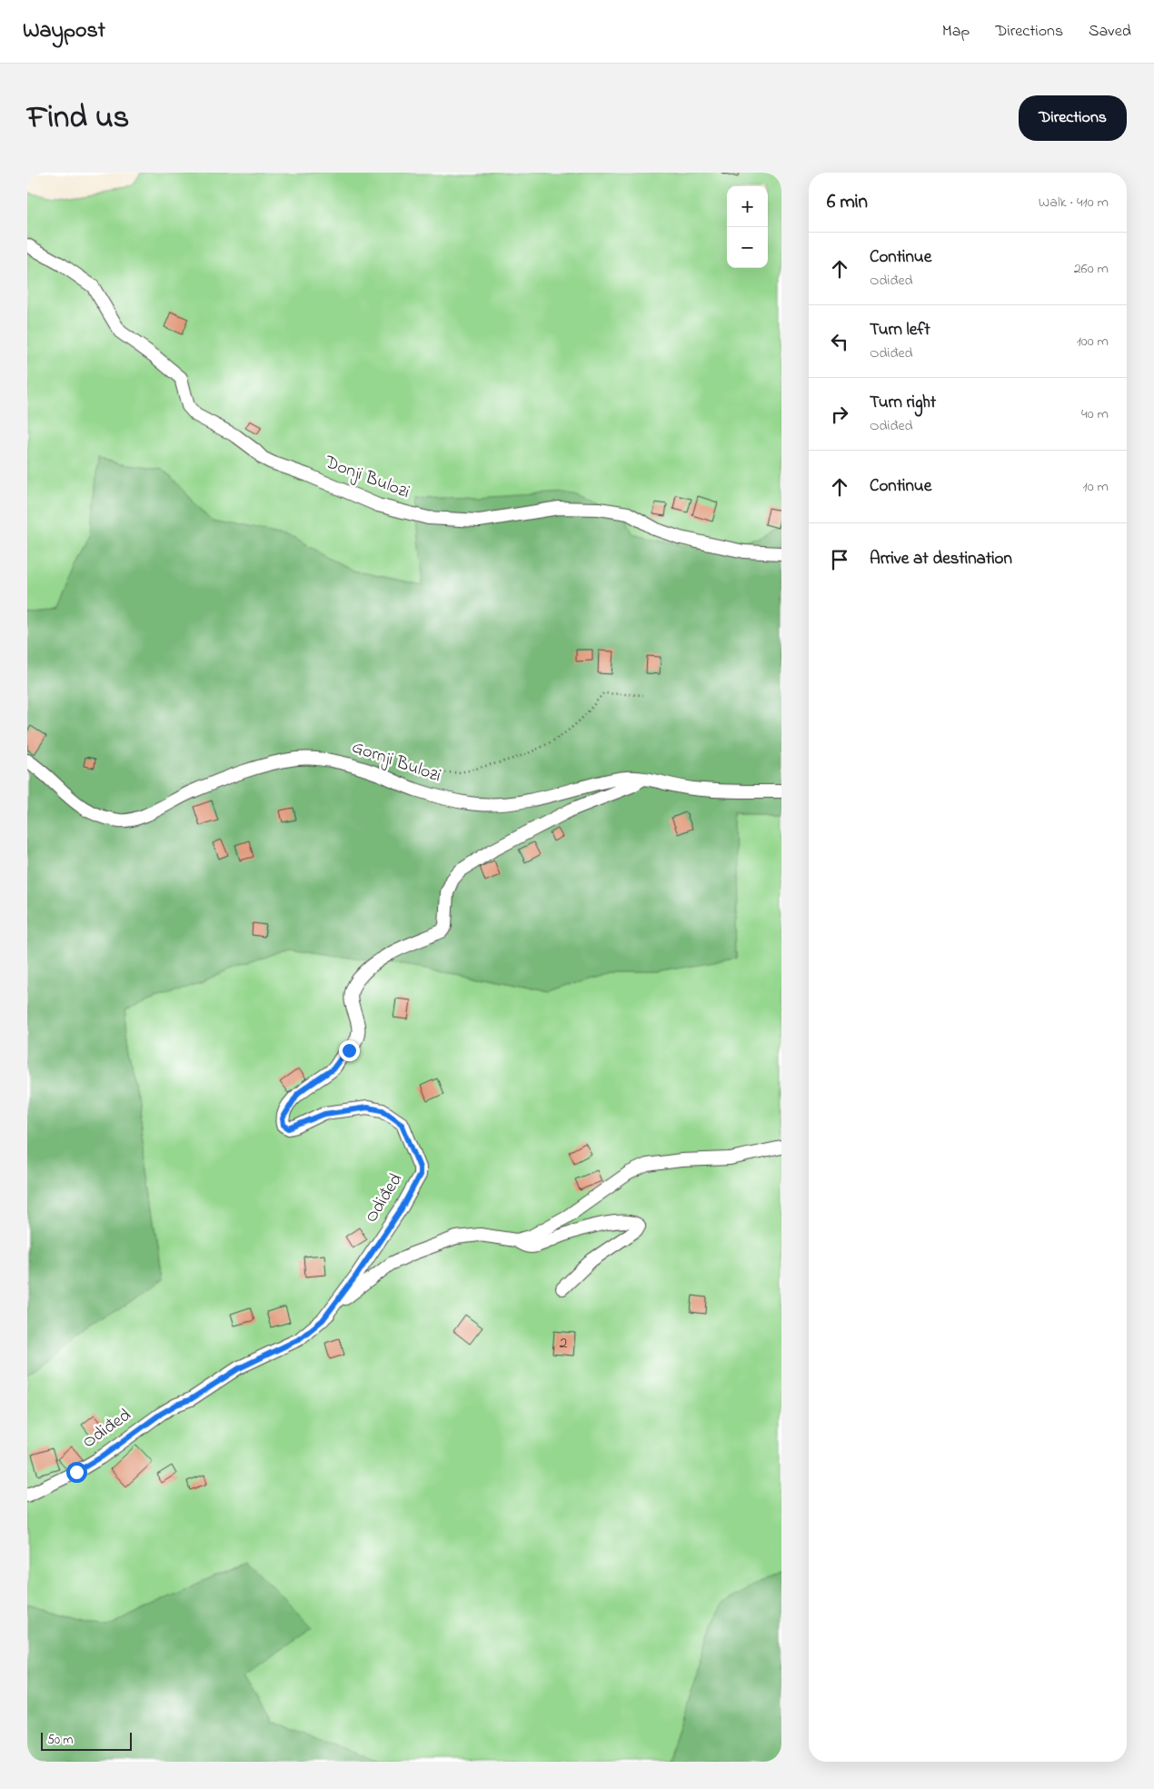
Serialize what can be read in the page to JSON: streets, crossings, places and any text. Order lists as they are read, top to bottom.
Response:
{
  "streets": {
    "street": ["Donji Bulozi", "Gornji Bulozi", "Odiđed"]
  },
  "crossings": [
    ["Gornji Bulozi", "Odiđed"]
  ],
  "house_numbers": ["2"],
  "scale_bar": "50 m",
  "page": {
    "header": "Waypost",
    "nav": ["Map", "Directions", "Saved"],
    "title": "Find us",
    "buttons": "Directions",
    "heading": ["6 min", "Walk · 410 m"],
    "map_buttons": ["+", "−"],
    "list": [
      ["Continue", "Odiđed", "260 m"],
      ["Turn left", "Odiđed", "100 m"],
      ["Turn right", "Odiđed", "40 m"],
      ["Continue", "10 m"],
      "Arrive at destination"
    ],
    "scale": "50 m"
  }
}
